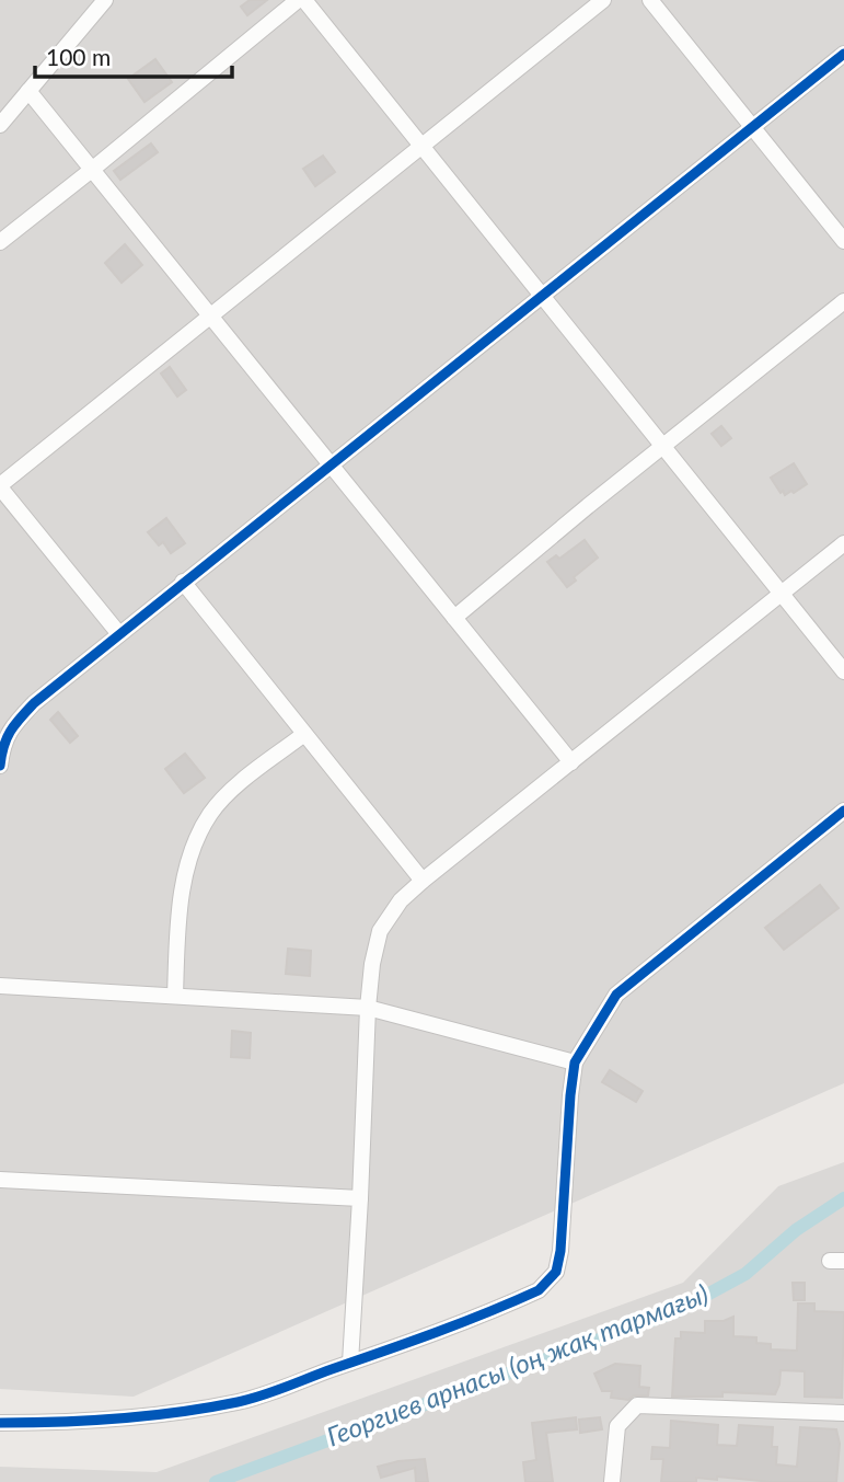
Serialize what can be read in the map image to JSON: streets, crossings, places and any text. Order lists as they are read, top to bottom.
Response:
{
  "water": ["Георгиев арнасы (оң жақ тармағы)"],
  "scale_bar": "100 m"
}
